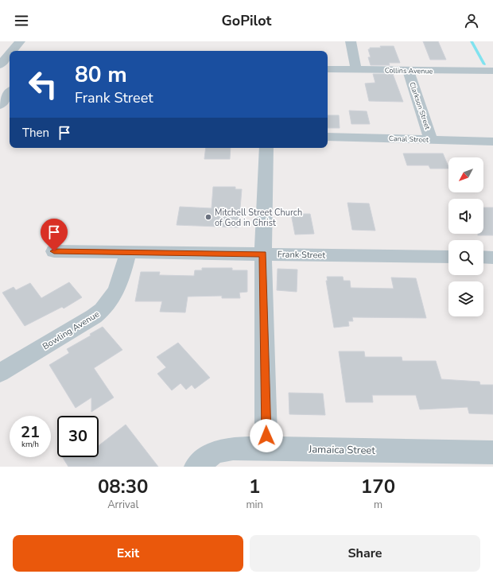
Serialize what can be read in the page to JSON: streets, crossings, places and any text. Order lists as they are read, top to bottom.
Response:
{
  "streets": {
    "street": [
      "Collins Avenue",
      "Clarkson Street",
      "Canal Street",
      "Frank Street",
      "Bowling Avenue",
      "Jamaica Street"
    ]
  },
  "crossings": [
    ["Collins Avenue", "Clarkson Street"],
    ["Clarkson Street", "Canal Street"],
    ["Frank Street", "Bowling Avenue"]
  ],
  "places": ["Mitchell Street Church of God in Christ"],
  "north": "bottom left",
  "page": {
    "header": "GoPilot",
    "turn": ["80 m", "Frank Street"],
    "then": "Then",
    "speed": "21 km/h",
    "limit": "30",
    "eta": [
      "08:30",
      "Arrival",
      "1",
      "min",
      "170",
      "m"
    ],
    "buttons": ["Exit", "Share"]
  }
}
